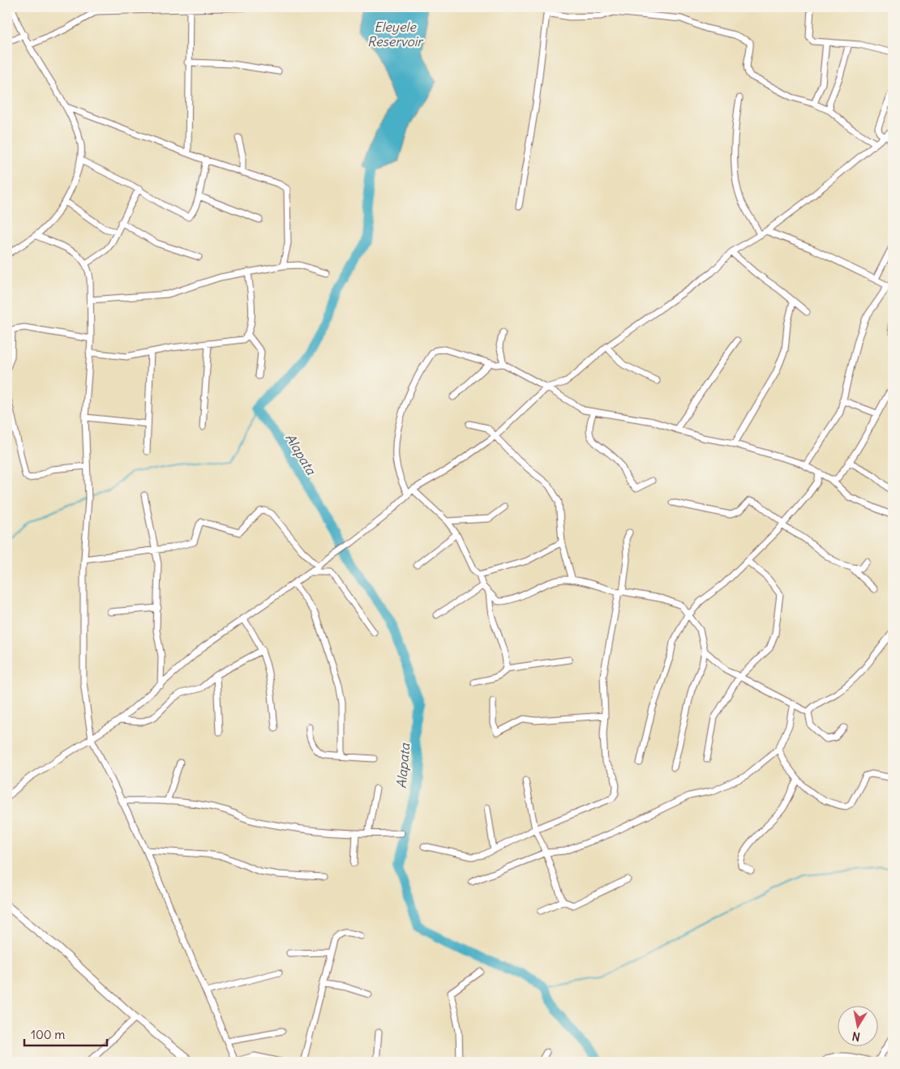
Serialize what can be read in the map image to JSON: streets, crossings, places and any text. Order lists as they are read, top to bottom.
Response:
{
  "water": ["Eleyele Reservoir", "Alapata"],
  "scale_bar": "100 m",
  "north": "bottom"
}
